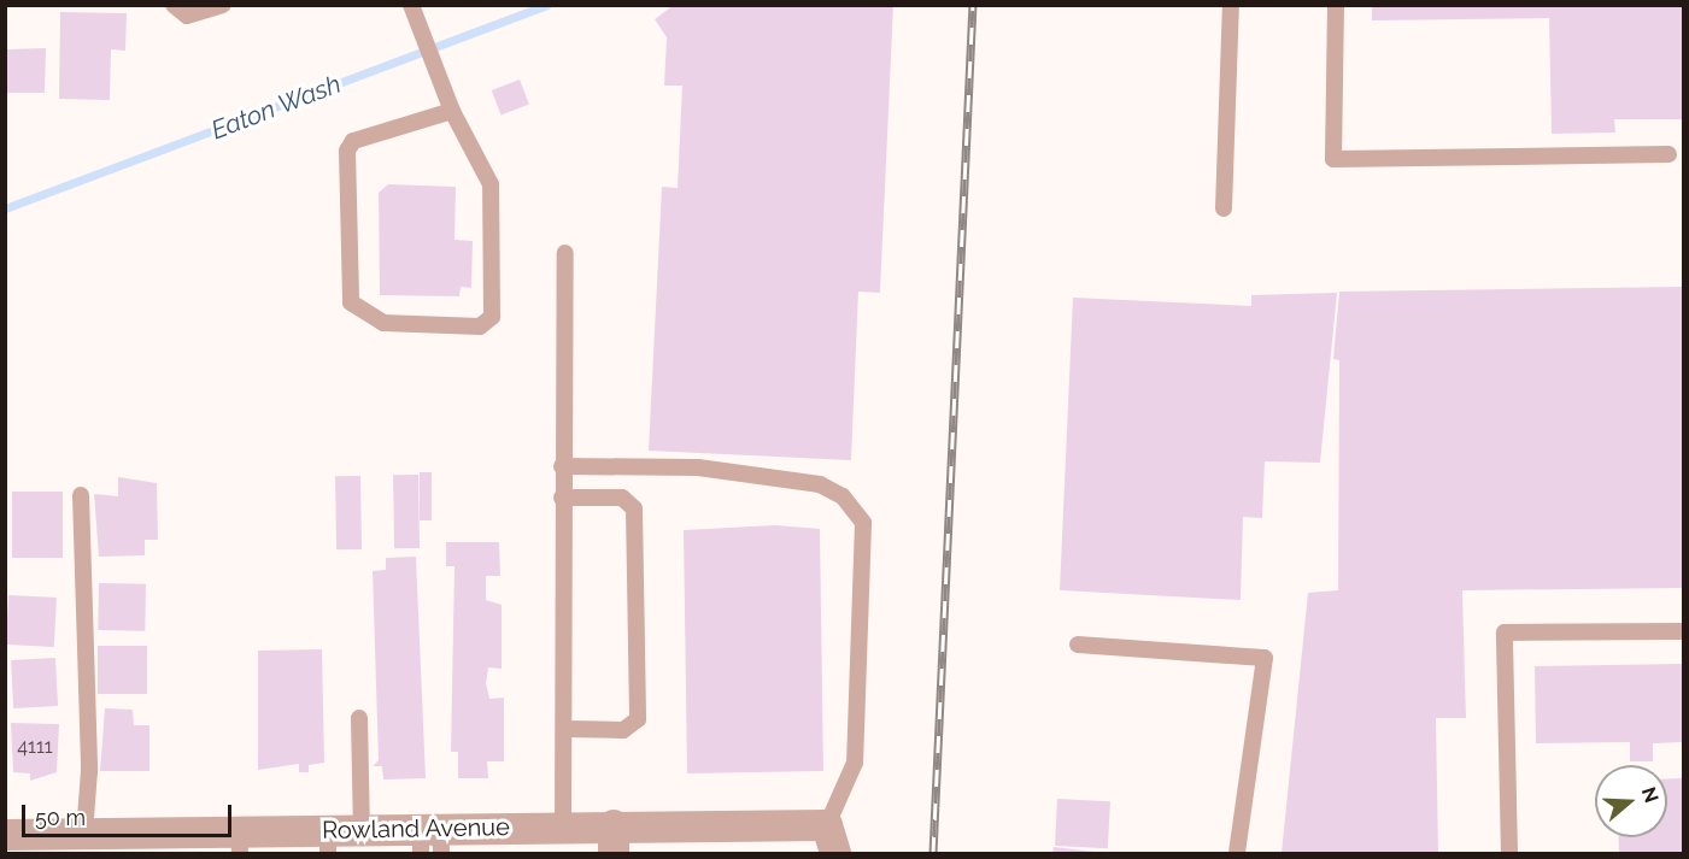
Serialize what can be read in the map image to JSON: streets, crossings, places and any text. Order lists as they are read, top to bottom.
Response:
{
  "streets": {
    "street": ["Rowland Avenue"]
  },
  "water": ["Eaton Wash"],
  "house_numbers": ["4111"],
  "scale_bar": "50 m",
  "north": "right"
}
